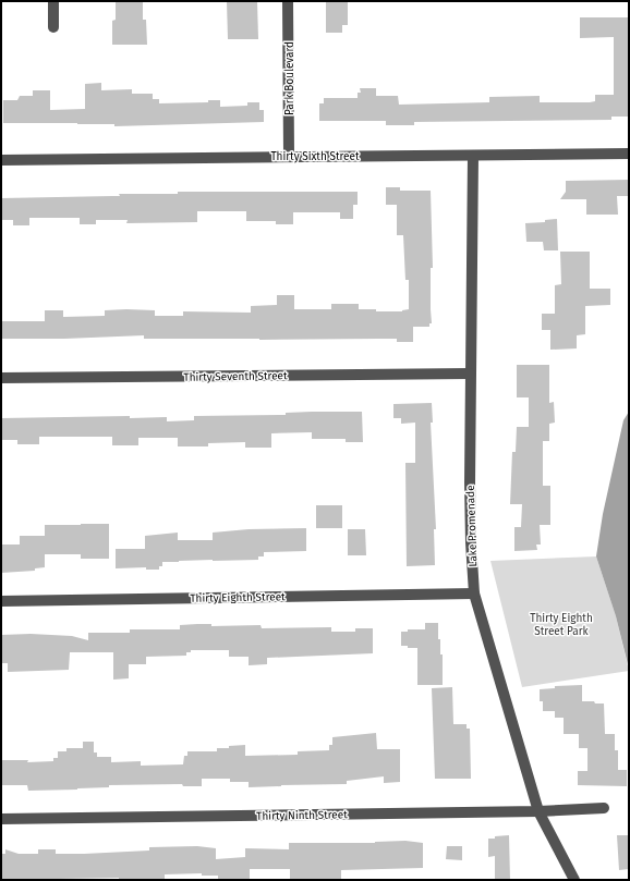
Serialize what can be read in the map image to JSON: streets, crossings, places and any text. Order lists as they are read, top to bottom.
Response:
{
  "streets": {
    "street": [
      "Park Boulevard",
      "Thirty Sixth Street",
      "Thirty Seventh Street",
      "Lake Promenade",
      "Thirty Eighth Street",
      "Thirty Ninth Street"
    ]
  },
  "crossings": [
    ["Park Boulevard", "Thirty Sixth Street"],
    ["Thirty Sixth Street", "Lake Promenade"],
    ["Thirty Seventh Street", "Lake Promenade"],
    ["Lake Promenade", "Thirty Eighth Street"],
    ["Lake Promenade", "Thirty Ninth Street"]
  ],
  "parks": ["Thirty Eighth Street Park"]
}
